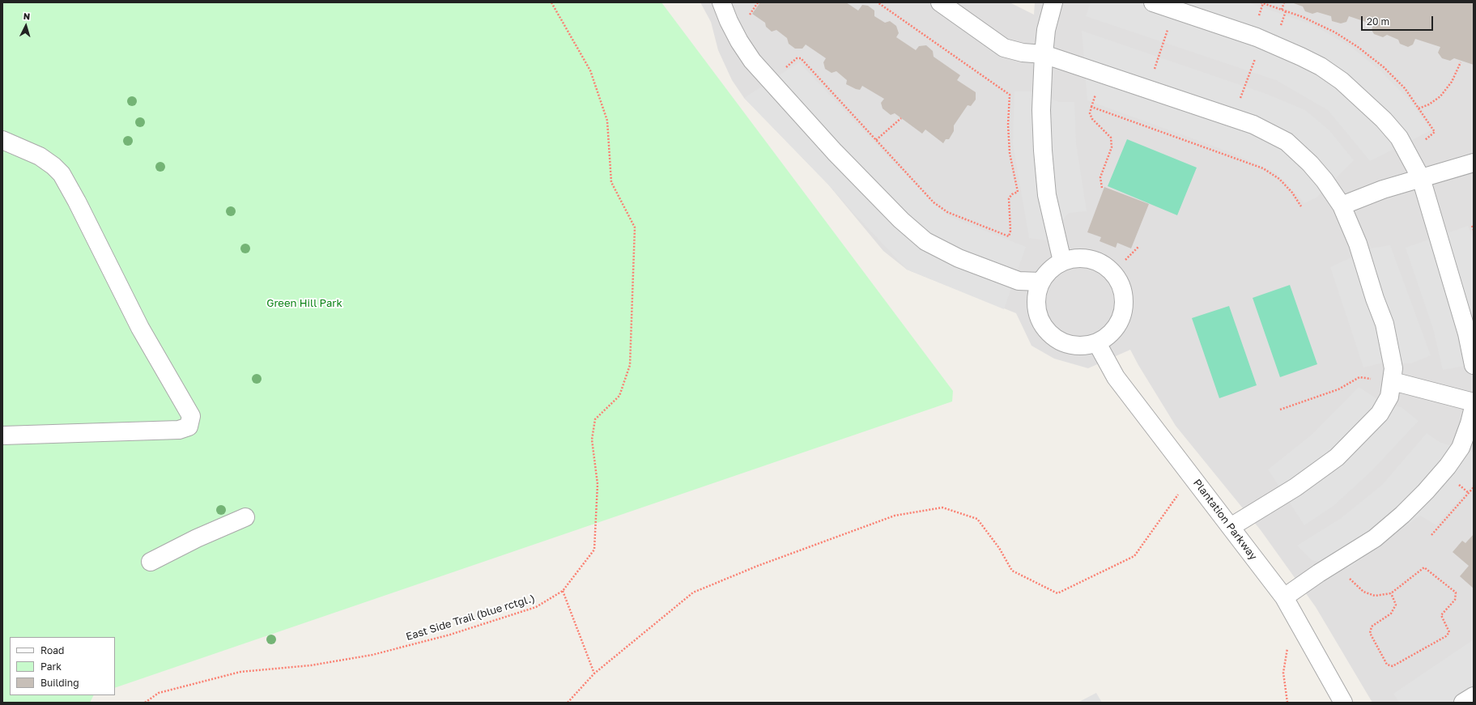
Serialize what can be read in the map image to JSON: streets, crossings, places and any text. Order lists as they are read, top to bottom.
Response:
{
  "streets": {
    "street": ["Plantation Parkway"],
    "path": ["East Side Trail (blue rctgl.)"]
  },
  "parks": ["Green Hill Park"],
  "legend": ["Road", "Park", "Building"],
  "scale_bar": "20 m",
  "north": "top"
}
